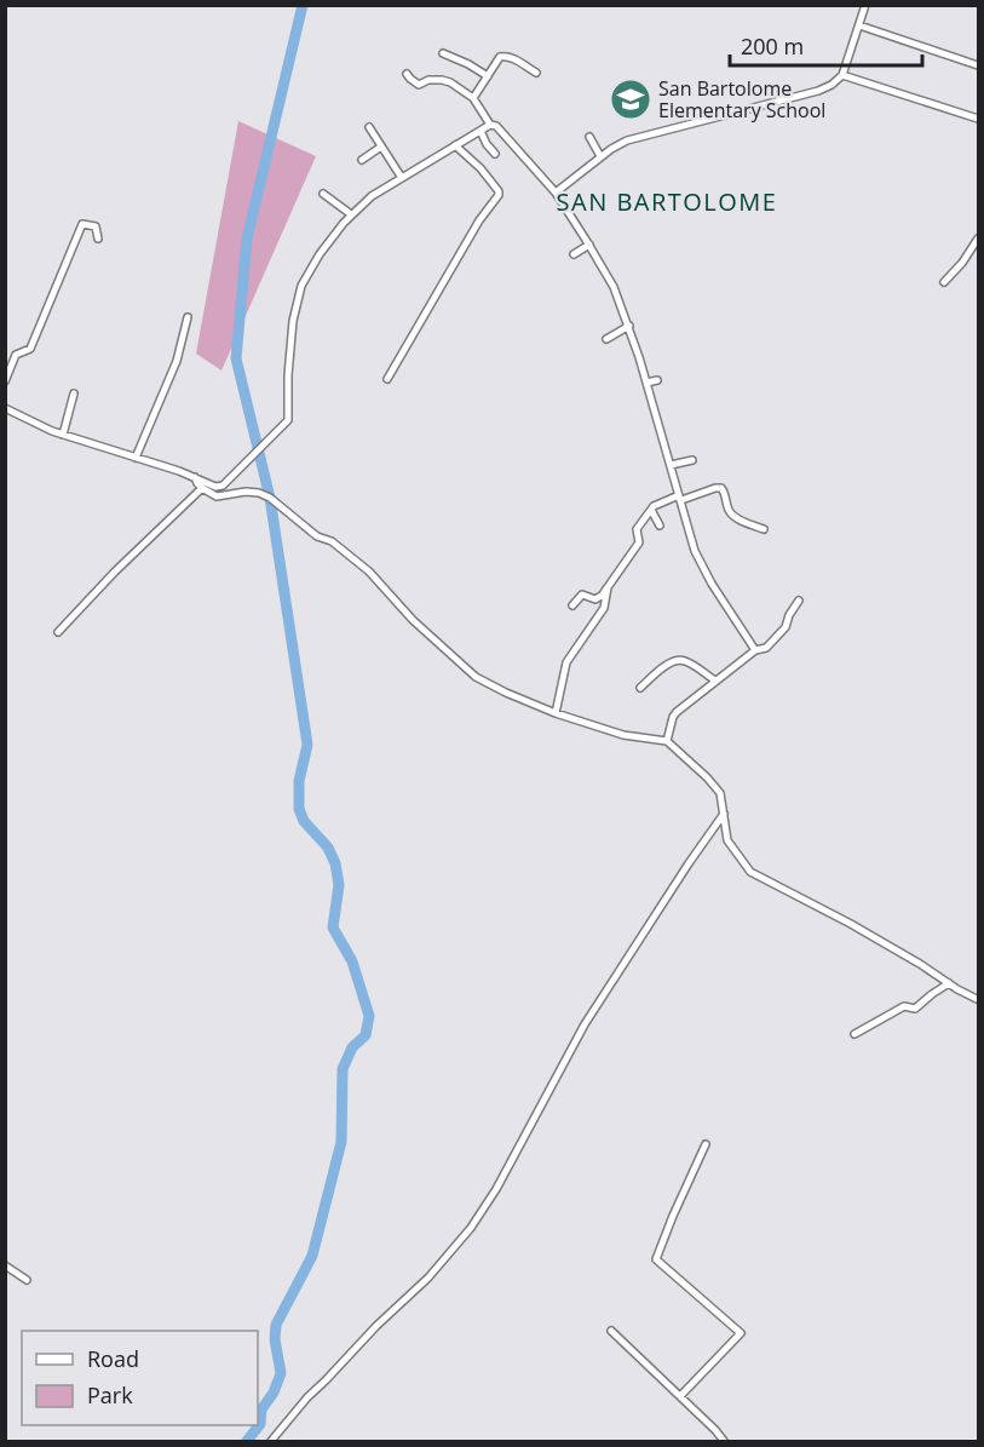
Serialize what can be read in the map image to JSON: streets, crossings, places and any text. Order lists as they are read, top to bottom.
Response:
{
  "districts": ["SAN BARTOLOME"],
  "places": {
    "school or university": ["San Bartolome Elementary School"]
  },
  "legend": ["Road", "Park"],
  "scale_bar": "200 m"
}
